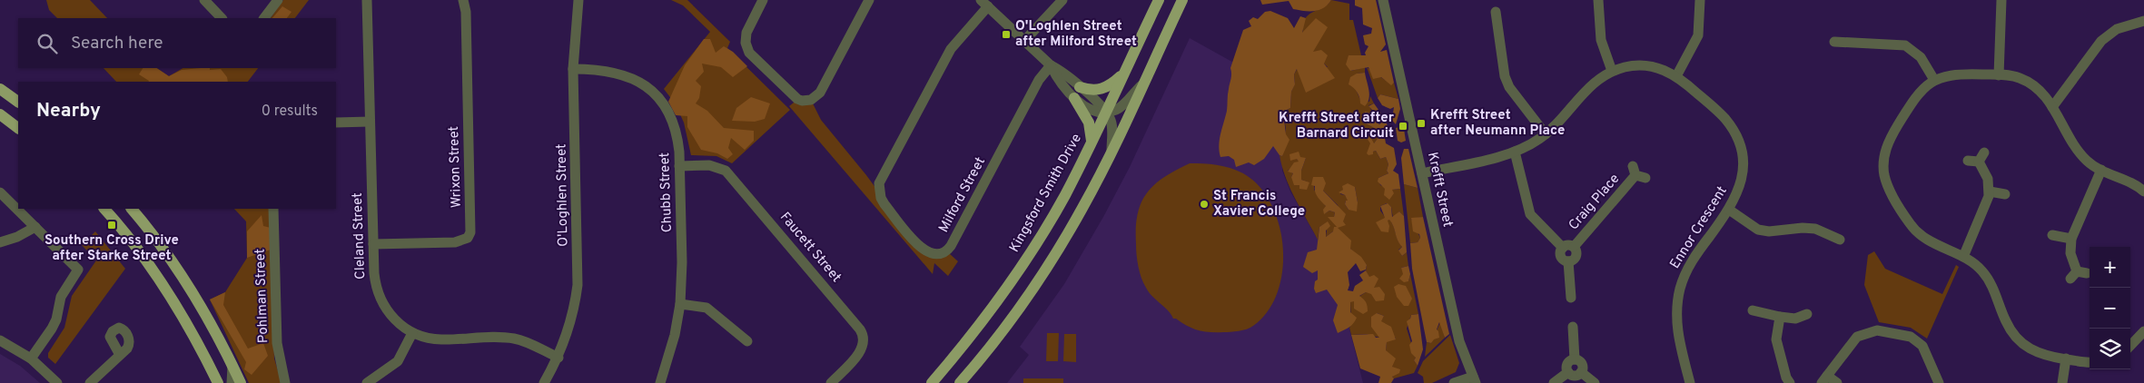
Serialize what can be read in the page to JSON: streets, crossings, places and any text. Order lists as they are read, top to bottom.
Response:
{
  "streets": {
    "main road": ["Kingsford Smith Drive"],
    "street": [
      "Wrixon Street",
      "Krefft Street",
      "Chubb Street",
      "O'Loghlen Street",
      "Milford Street",
      "Craig Place",
      "Ennor Crescent",
      "Cleland Street",
      "Faucett Street",
      "Pohlman Street"
    ]
  },
  "crossings": [
    ["Wrixon Street", "Cleland Street"],
    ["Krefft Street", "Ennor Crescent"],
    ["Chubb Street", "O'Loghlen Street"],
    ["Chubb Street", "Faucett Street"],
    ["O'Loghlen Street", "Cleland Street"]
  ],
  "places": {
    "transit": [
      "O'Loghlen Street after Milford Street",
      "Krefft Street after Neumann Place",
      "Krefft Street after Barnard Circuit",
      "Southern Cross Drive after Starke Street"
    ],
    "other": ["St Francis Xavier College"]
  },
  "page": {
    "search": "Search here",
    "heading": ["Nearby", "0 results"],
    "map_buttons": ["+", "−"]
  }
}
